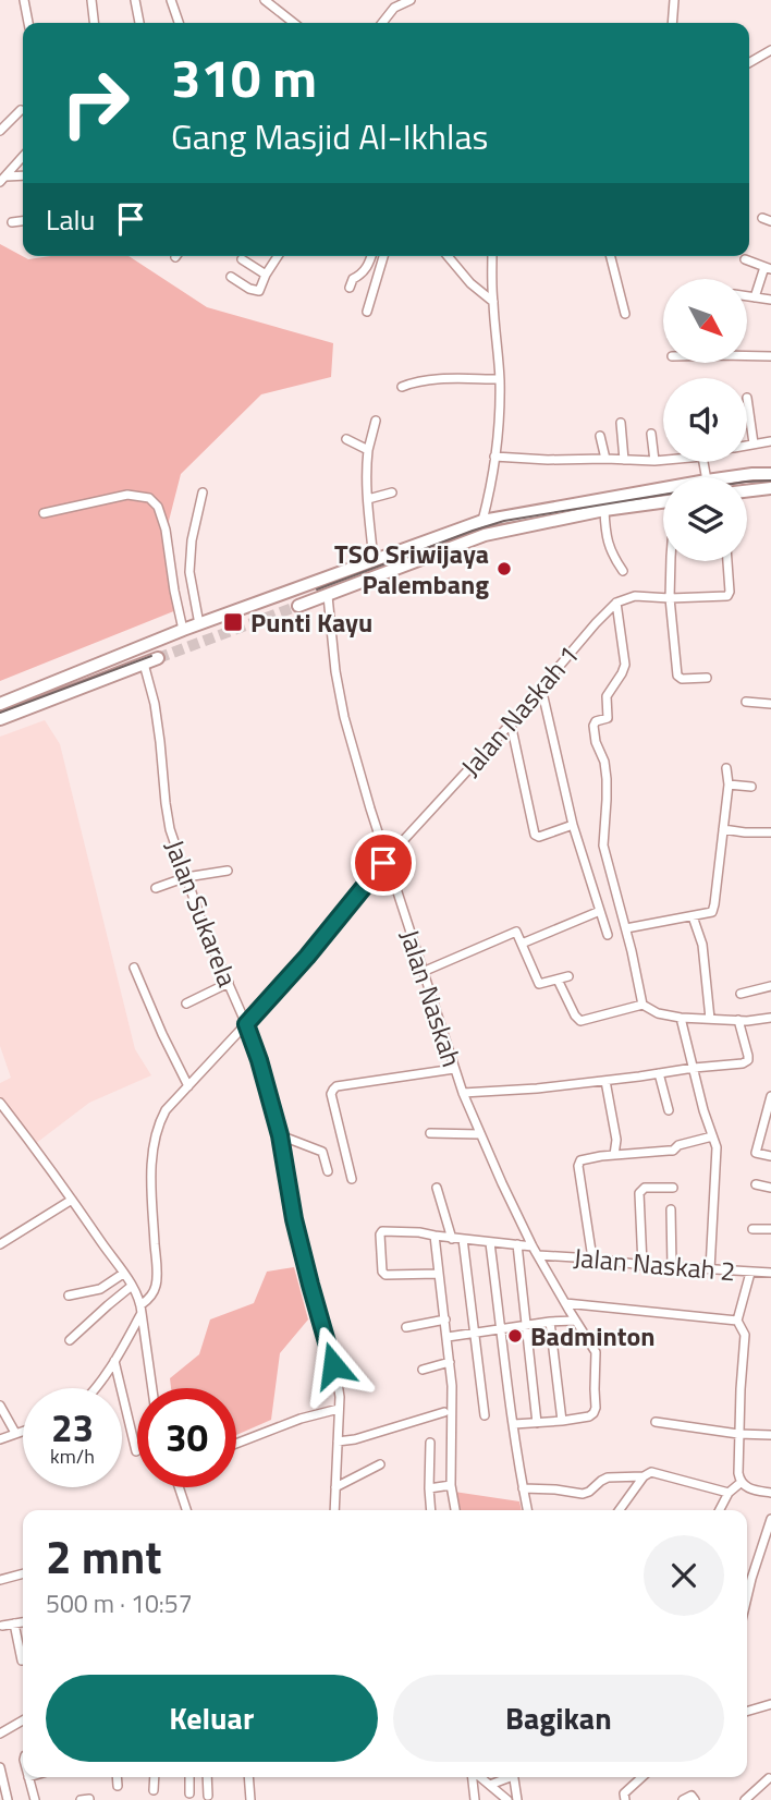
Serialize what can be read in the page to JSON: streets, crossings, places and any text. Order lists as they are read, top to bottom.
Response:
{
  "streets": {
    "street": [
      "Jalan Naskah 1",
      "Jalan Sukarela",
      "Jalan Naskah",
      "Jalan Naskah 2"
    ]
  },
  "crossings": [
    ["Jalan Naskah 1", "Jalan Sukarela"],
    ["Jalan Naskah 1", "Jalan Naskah"],
    ["Jalan Naskah", "Jalan Naskah 2"]
  ],
  "places": {
    "other": ["TSO Sriwijaya Palembang", "Badminton"],
    "transit": ["Punti Kayu"]
  },
  "north": "bottom right",
  "page": {
    "turn": ["310 m", "Gang Masjid Al-Ikhlas"],
    "then": "Lalu",
    "speed": "23 km/h",
    "limit": "30",
    "heading": ["2 mnt", "500 m · 10:57"],
    "buttons": ["Keluar", "Bagikan"]
  }
}
